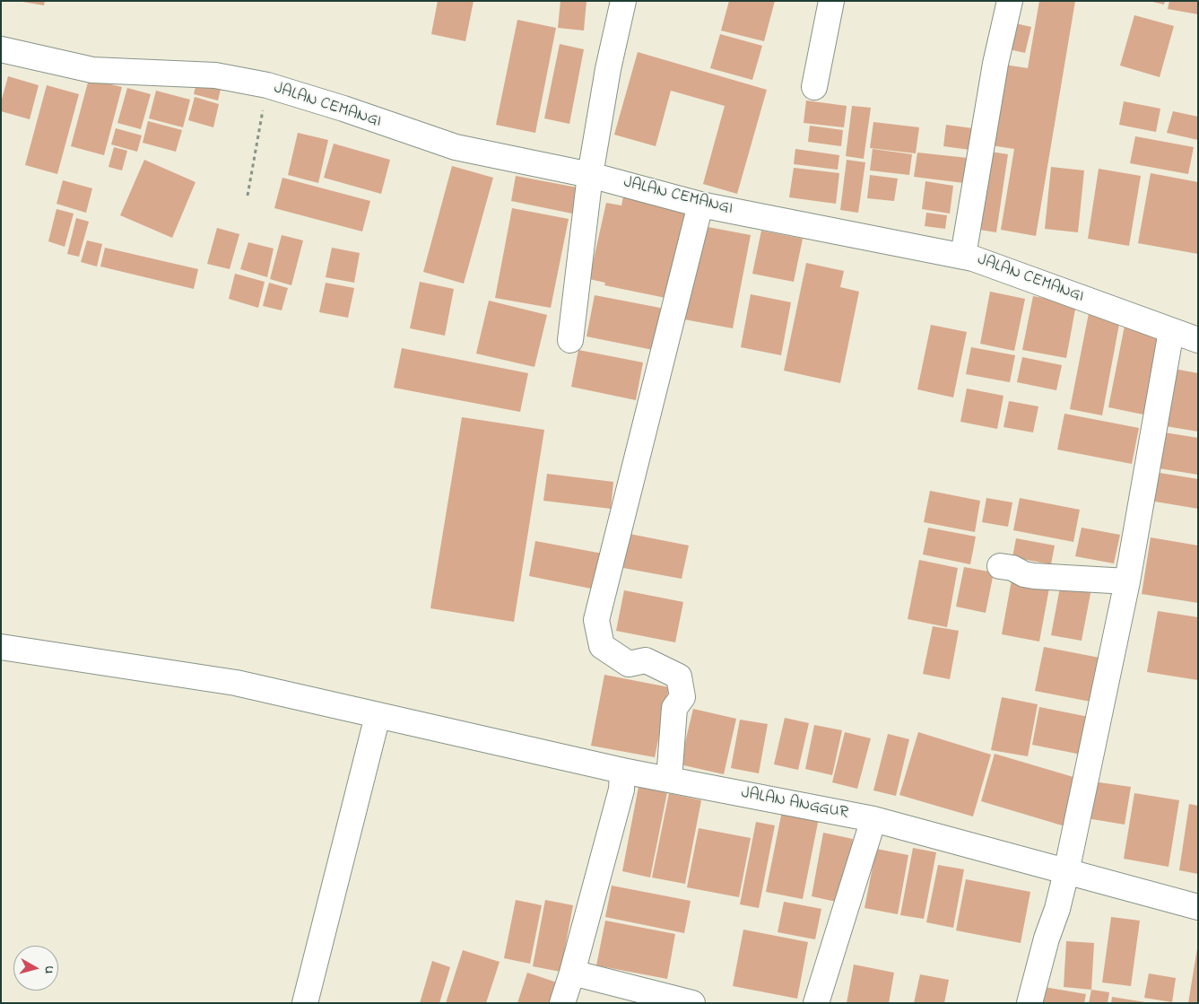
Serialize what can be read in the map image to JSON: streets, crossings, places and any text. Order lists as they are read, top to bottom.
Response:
{
  "streets": {
    "street": ["JALAN CEMANGI", "JALAN ANGGUR"]
  },
  "north": "right"
}
